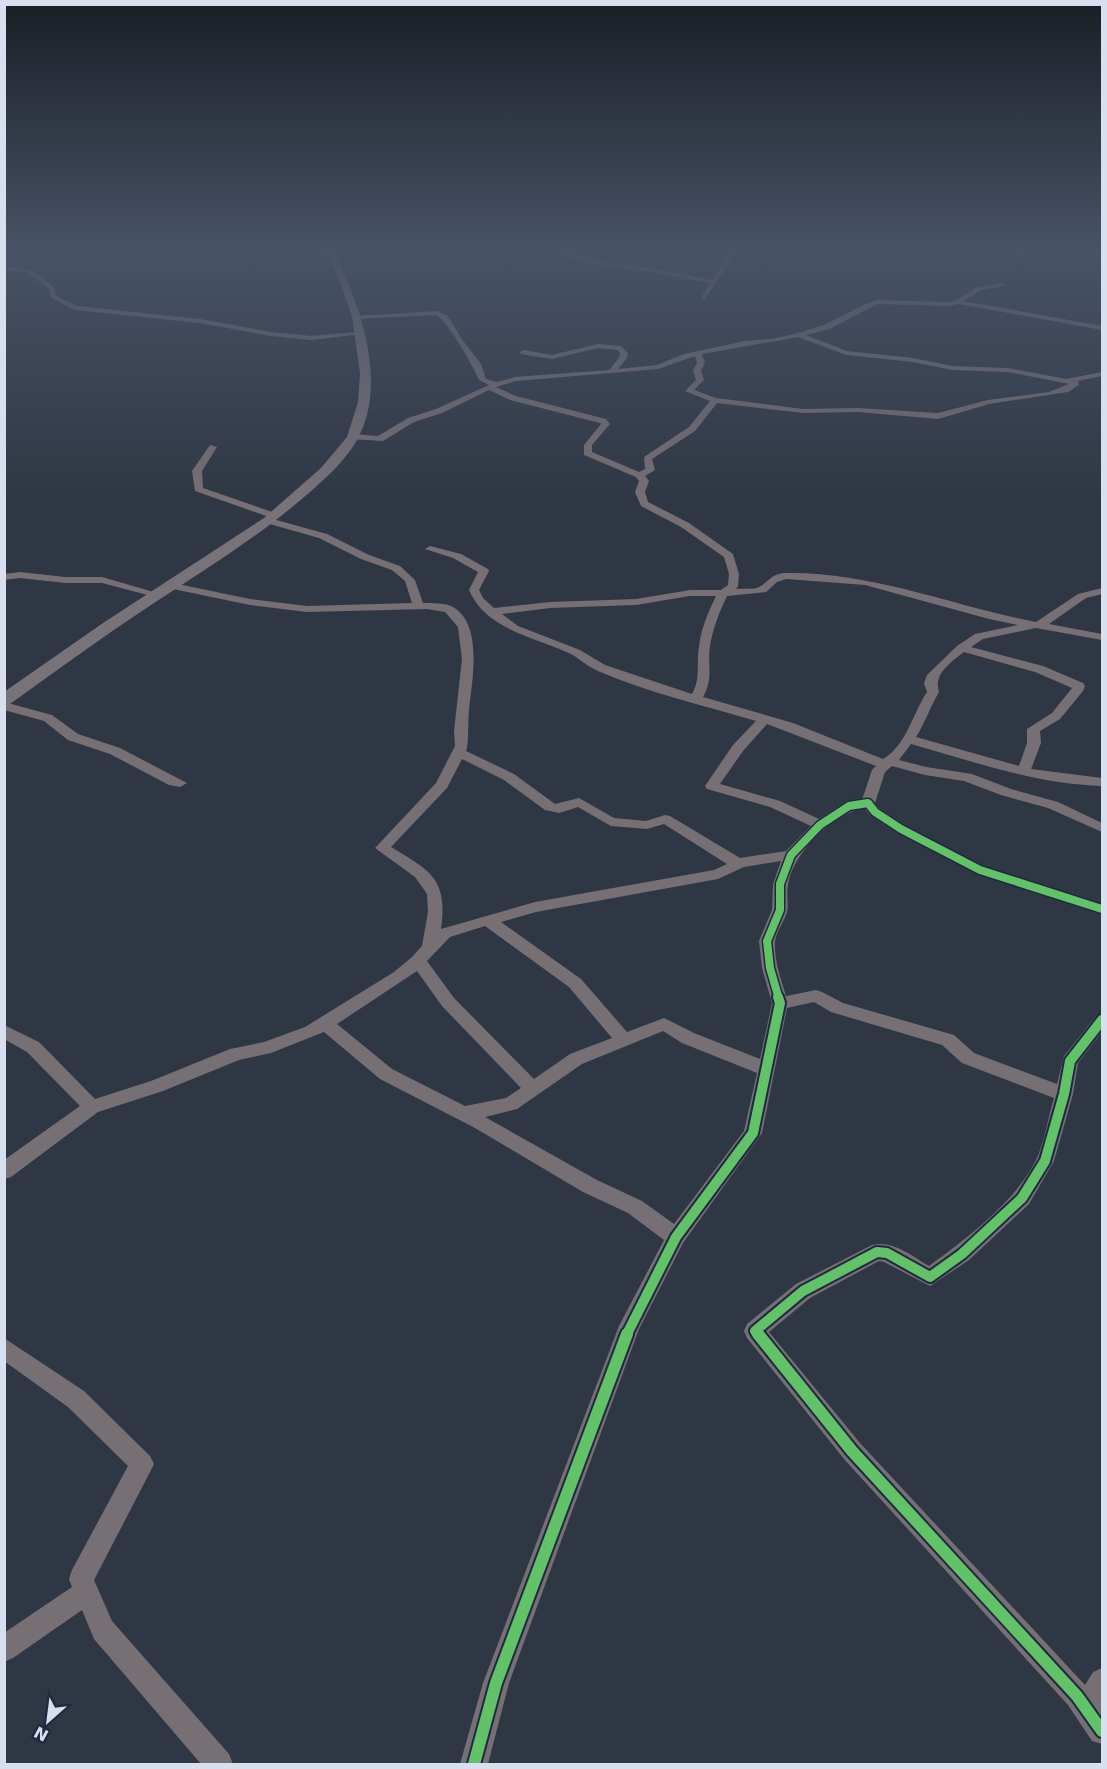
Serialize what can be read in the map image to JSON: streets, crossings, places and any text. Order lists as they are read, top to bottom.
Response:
{
  "north": "bottom left"
}
